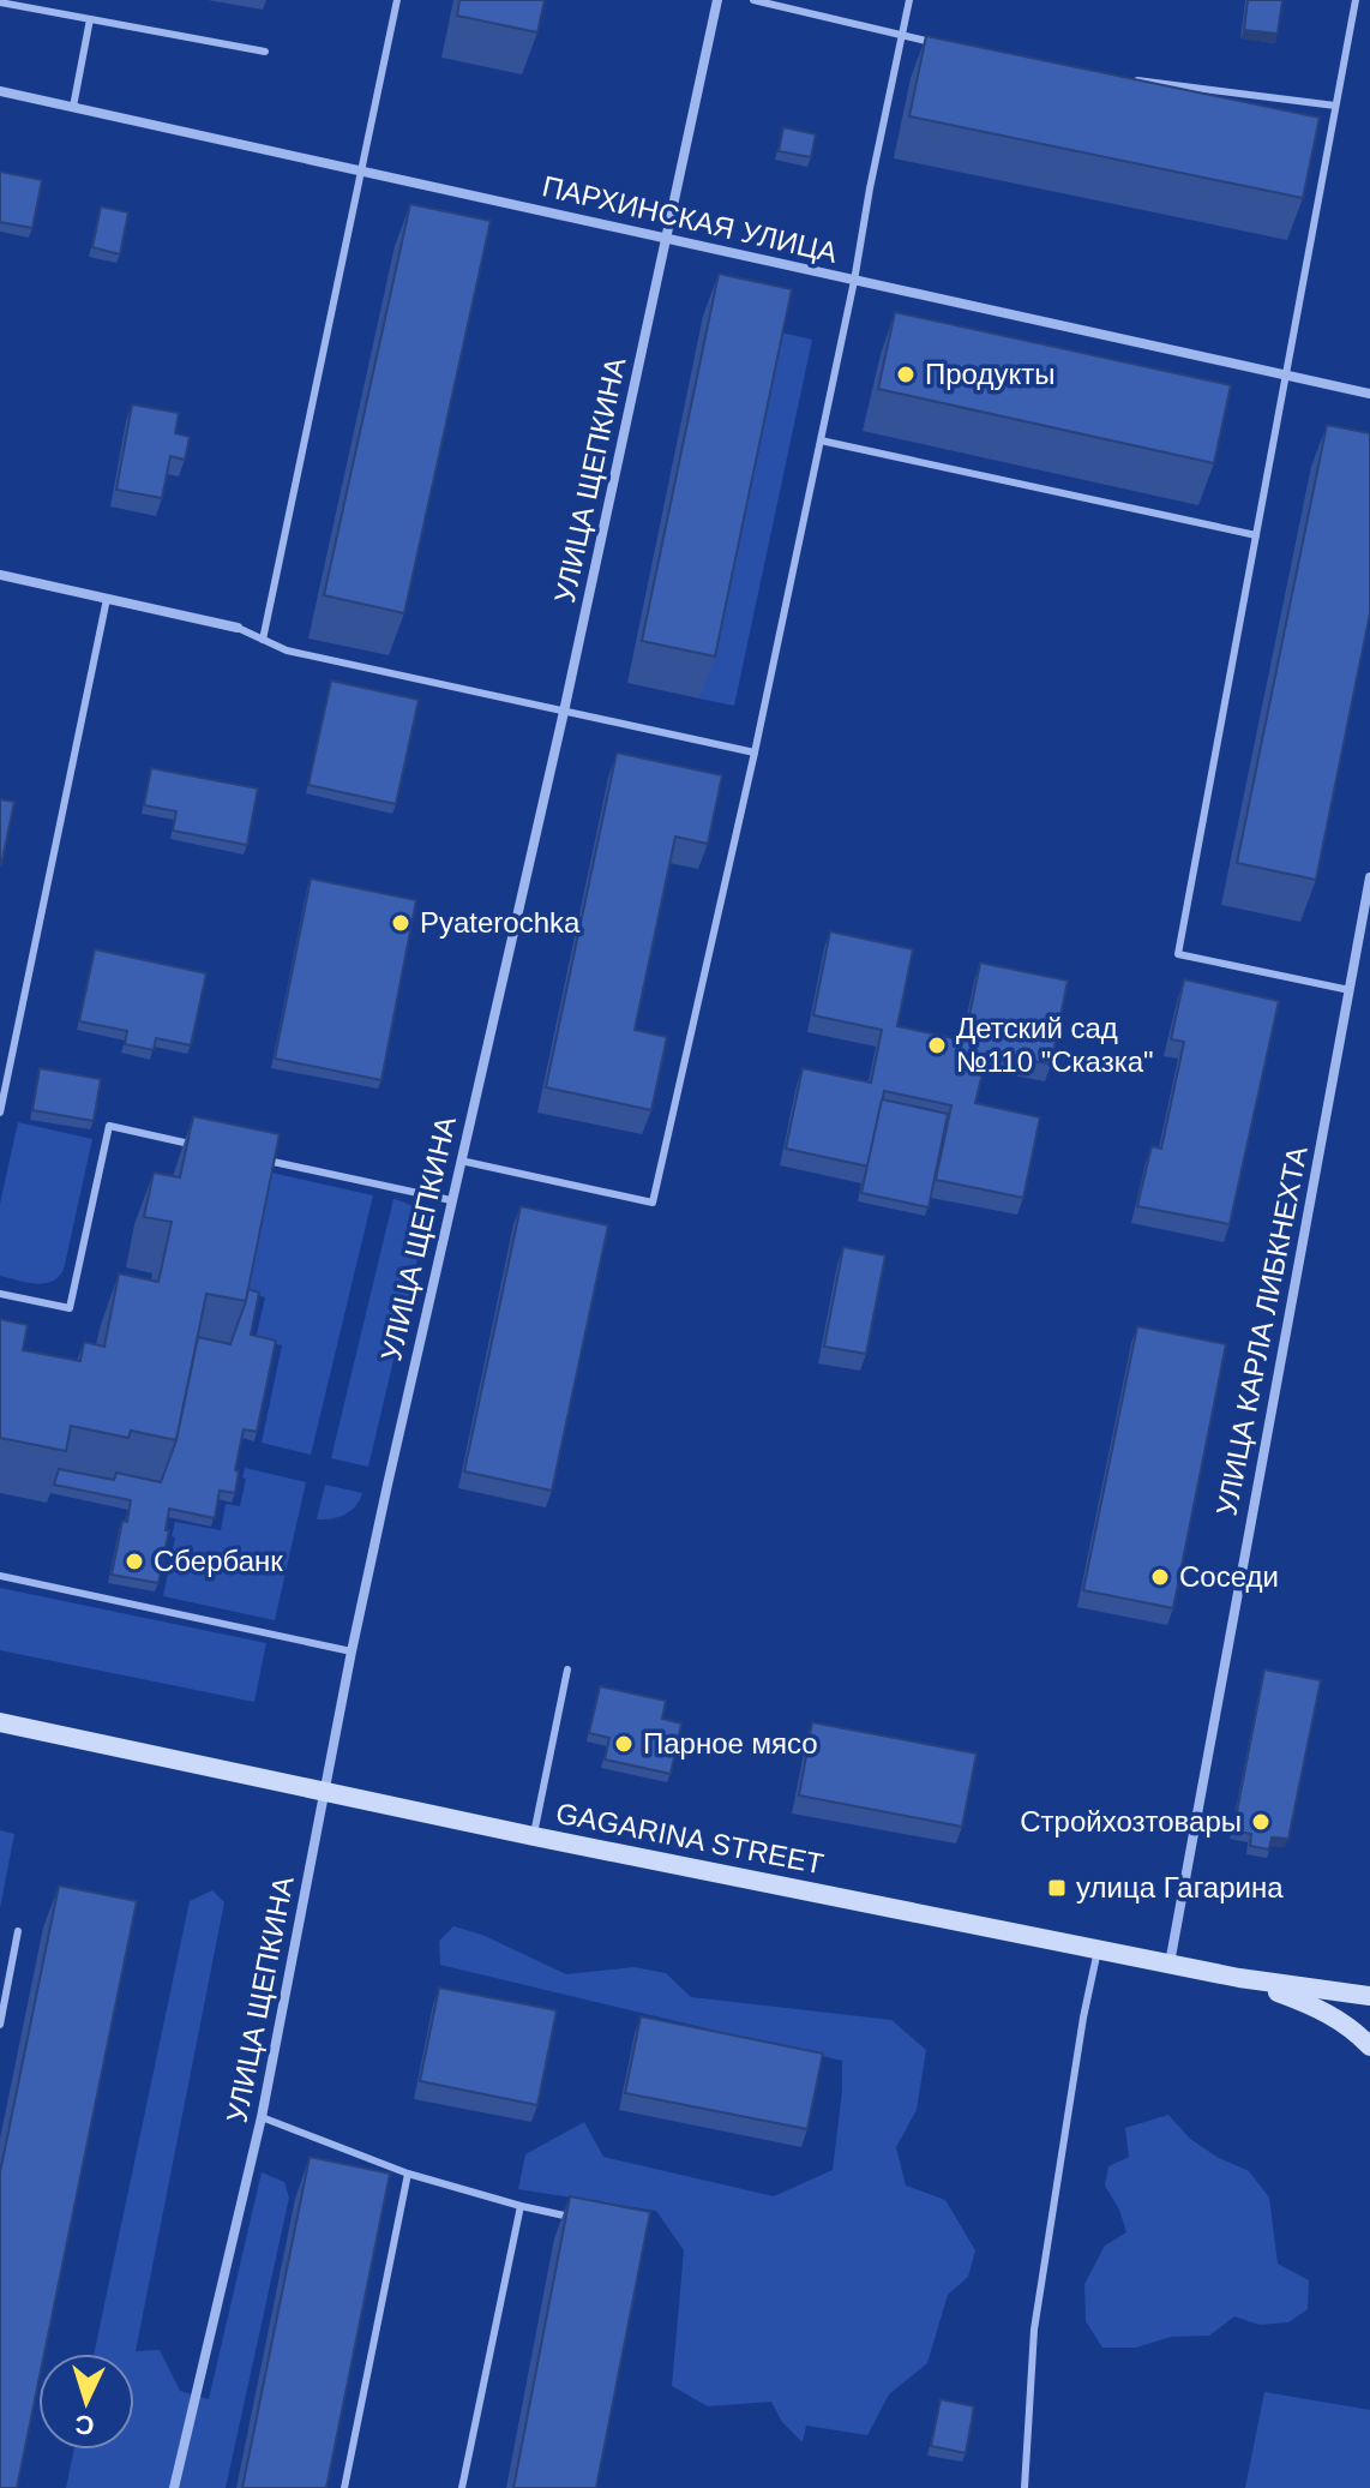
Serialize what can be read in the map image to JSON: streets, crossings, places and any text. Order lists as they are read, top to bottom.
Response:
{
  "streets": {
    "main road": ["GAGARINA STREET"],
    "street": ["ПАРХИНСКАЯ УЛИЦА", "УЛИЦА ЩЕПКИНА", "УЛИЦА КАРЛА ЛИБКНЕХТА"]
  },
  "crossings": [
    ["ПАРХИНСКАЯ УЛИЦА", "УЛИЦА ЩЕПКИНА"],
    ["УЛИЦА ЩЕПКИНА", "GAGARINA STREET"],
    ["УЛИЦА КАРЛА ЛИБКНЕХТА", "GAGARINA STREET"]
  ],
  "places": {
    "other": [
      "Продукты",
      "Pyaterochka",
      "Детский сад №110 \"Сказка\"",
      "Сбербанк",
      "Соседи",
      "Парное мясо",
      "Стройхозтовары"
    ],
    "transit": ["улица Гагарина"]
  },
  "north": "bottom"
}
